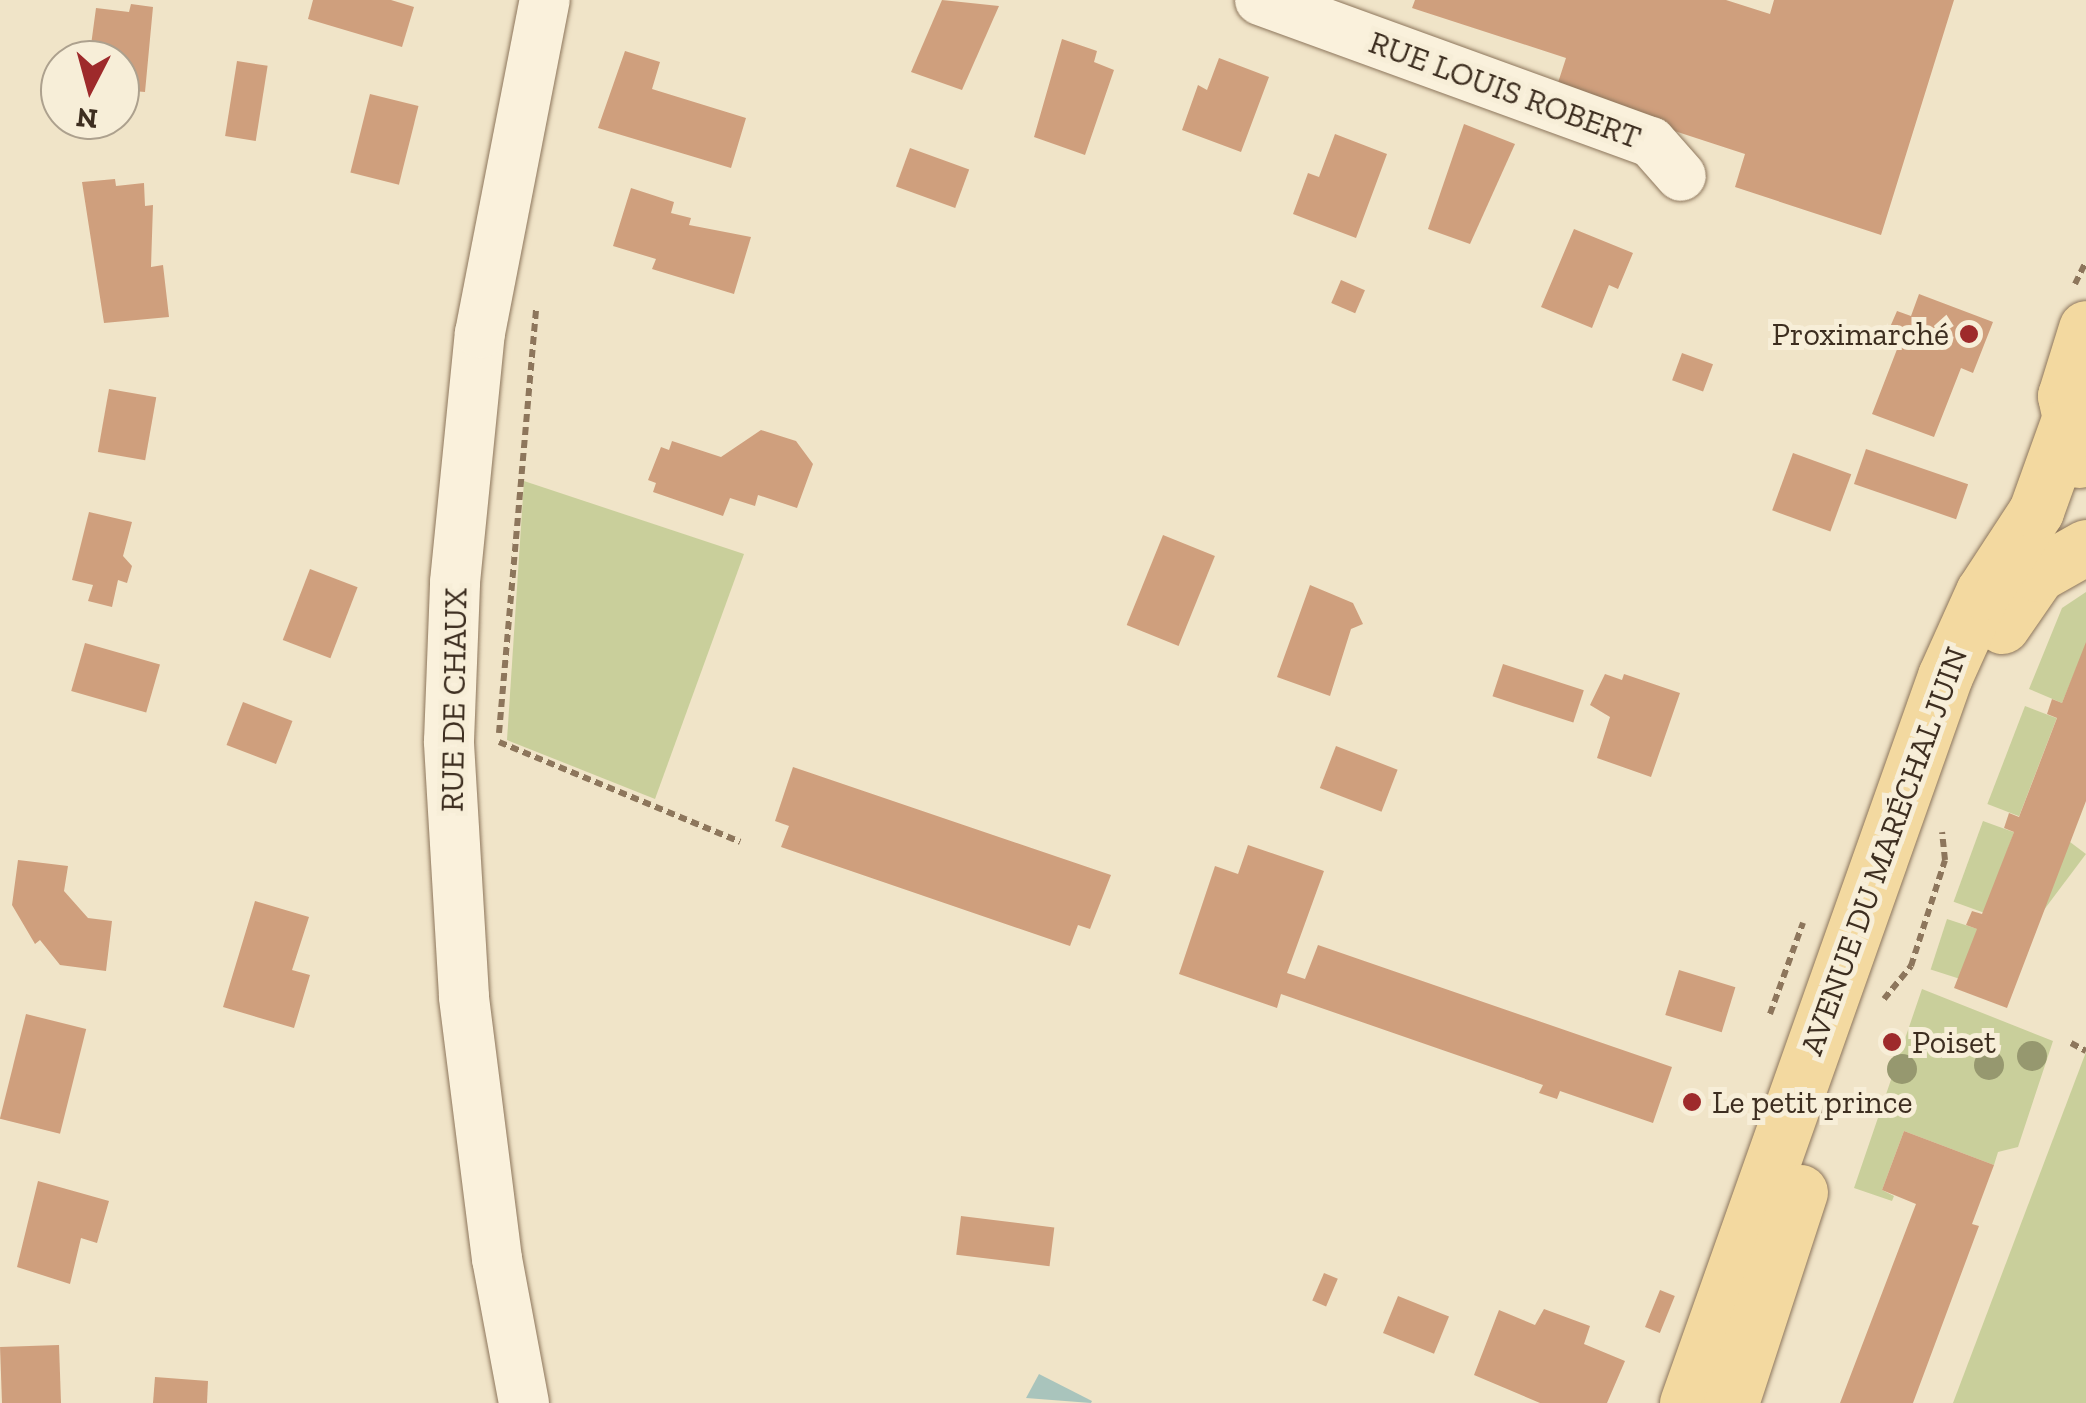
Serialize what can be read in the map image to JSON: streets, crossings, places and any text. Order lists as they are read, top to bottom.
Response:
{
  "streets": {
    "main road": ["AVENUE DU MARÉCHAL JUIN"],
    "street": ["RUE LOUIS ROBERT", "RUE DE CHAUX"]
  },
  "places": ["Proximarché", "Poiset", "Le petit prince"],
  "north": "bottom"
}
